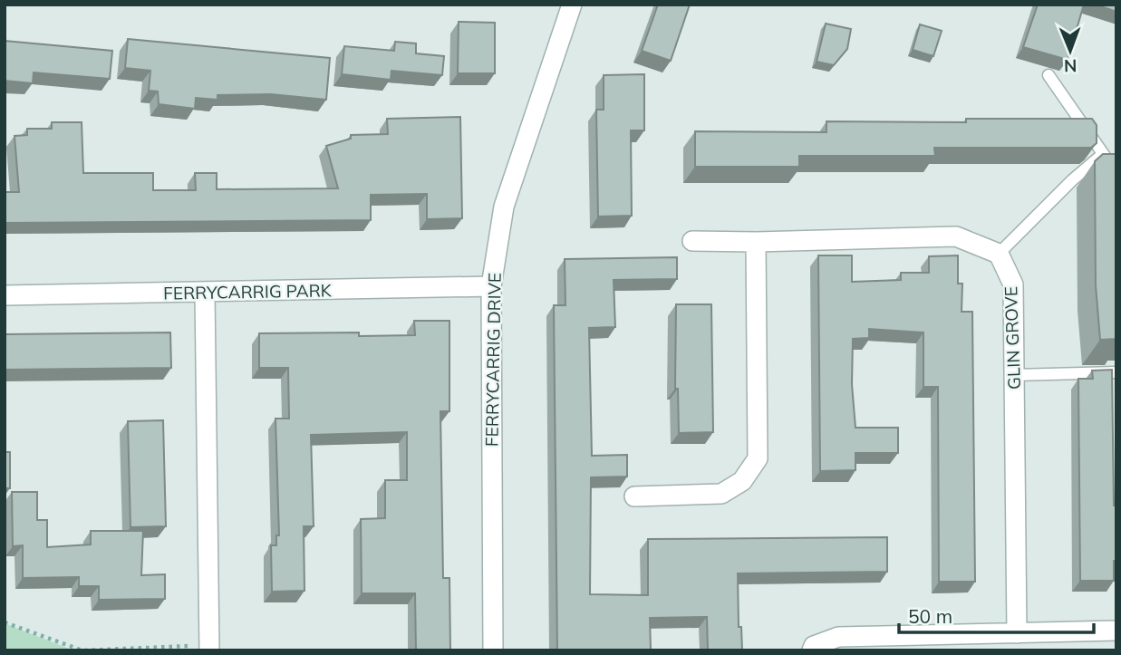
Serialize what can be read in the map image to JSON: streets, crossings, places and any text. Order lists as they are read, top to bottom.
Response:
{
  "streets": {
    "street": ["FERRYCARRIG PARK", "GLIN GROVE", "FERRYCARRIG DRIVE"]
  },
  "crossings": [
    ["FERRYCARRIG PARK", "FERRYCARRIG DRIVE"]
  ],
  "scale_bar": "50 m",
  "north": "bottom"
}
